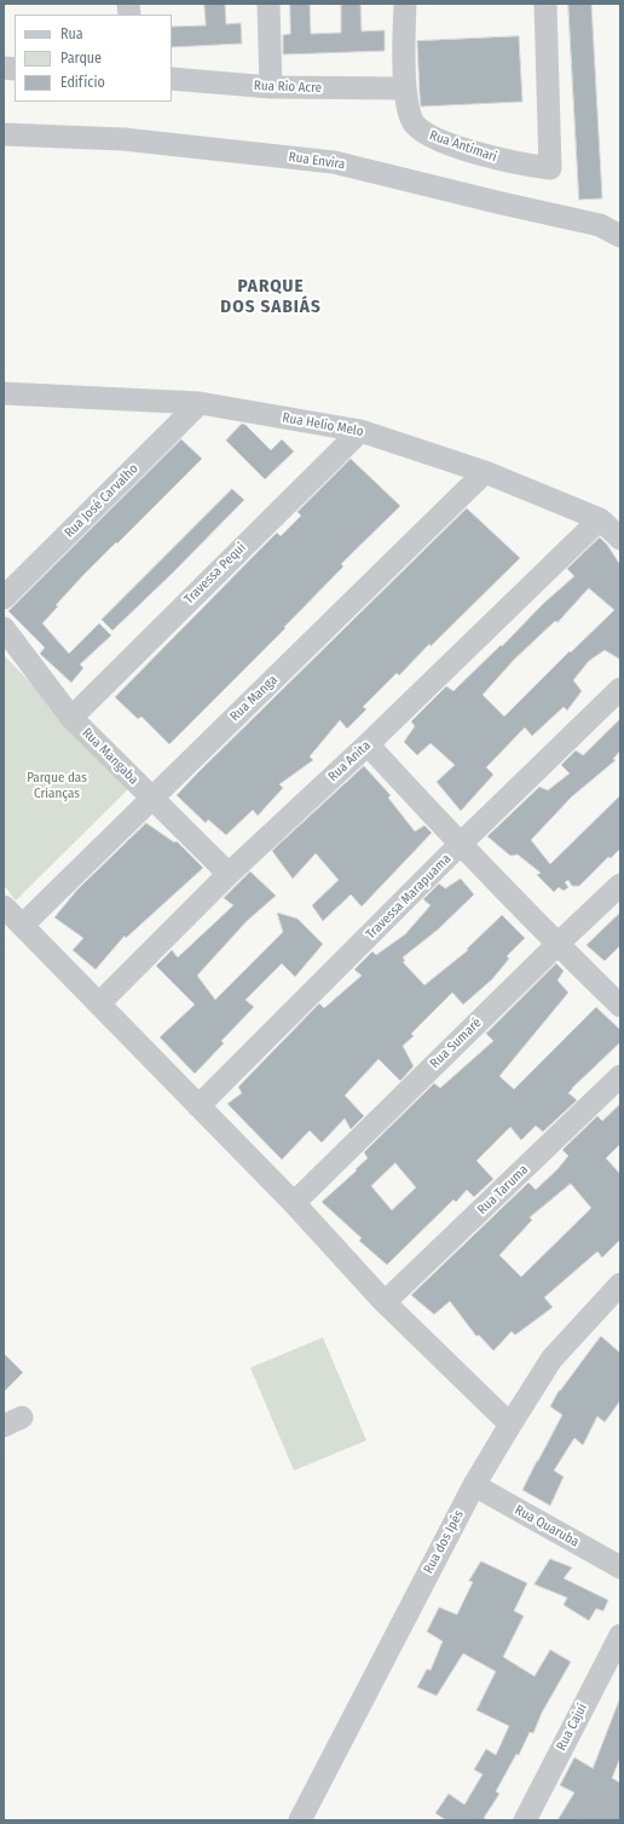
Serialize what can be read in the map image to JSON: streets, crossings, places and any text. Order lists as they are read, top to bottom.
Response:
{
  "streets": {
    "street": [
      "Rua Rio Acre",
      "Rua Antimari",
      "Rua Envira",
      "Rua Helio Melo",
      "Rua José Carvalho",
      "Travessa Pequi",
      "Rua Manga",
      "Rua Mangaba",
      "Rua Anita",
      "Travessa Marapuama",
      "Rua Sumaré",
      "Rua Taruma",
      "Rua Quaruba",
      "Rua dos Ipês",
      "Rua Cajuí"
    ]
  },
  "crossings": [
    ["Rua Rio Acre", "Rua Antimari"],
    ["Rua Helio Melo", "Rua José Carvalho"],
    ["Rua Helio Melo", "Travessa Pequi"],
    ["Rua Helio Melo", "Rua Manga"],
    ["Rua Helio Melo", "Rua Anita"],
    ["Travessa Pequi", "Rua Mangaba"],
    ["Rua Manga", "Rua Mangaba"],
    ["Rua Mangaba", "Rua Anita"],
    ["Rua Quaruba", "Rua dos Ipês"]
  ],
  "districts": ["PARQUE DOS SABIÁS"],
  "parks": ["Parque das Crianças"],
  "legend": ["Rua", "Parque", "Edifício"]
}
